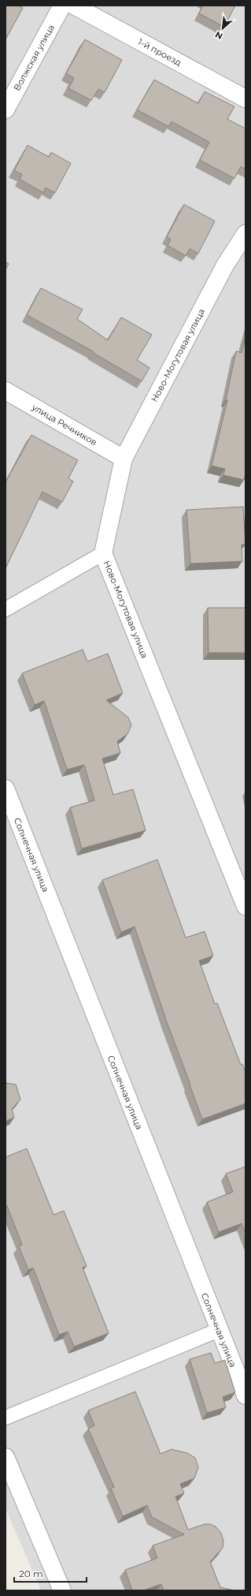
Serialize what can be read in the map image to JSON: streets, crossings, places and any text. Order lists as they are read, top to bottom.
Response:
{
  "streets": {
    "street": [
      "1-й проезд",
      "Волжская улица",
      "Ново-Могутовая улица",
      "улица Речников",
      "Солнечная улица"
    ]
  },
  "crossings": [
    ["Ново-Могутовая улица", "улица Речников"]
  ],
  "scale_bar": "20 m",
  "north": "bottom left"
}
